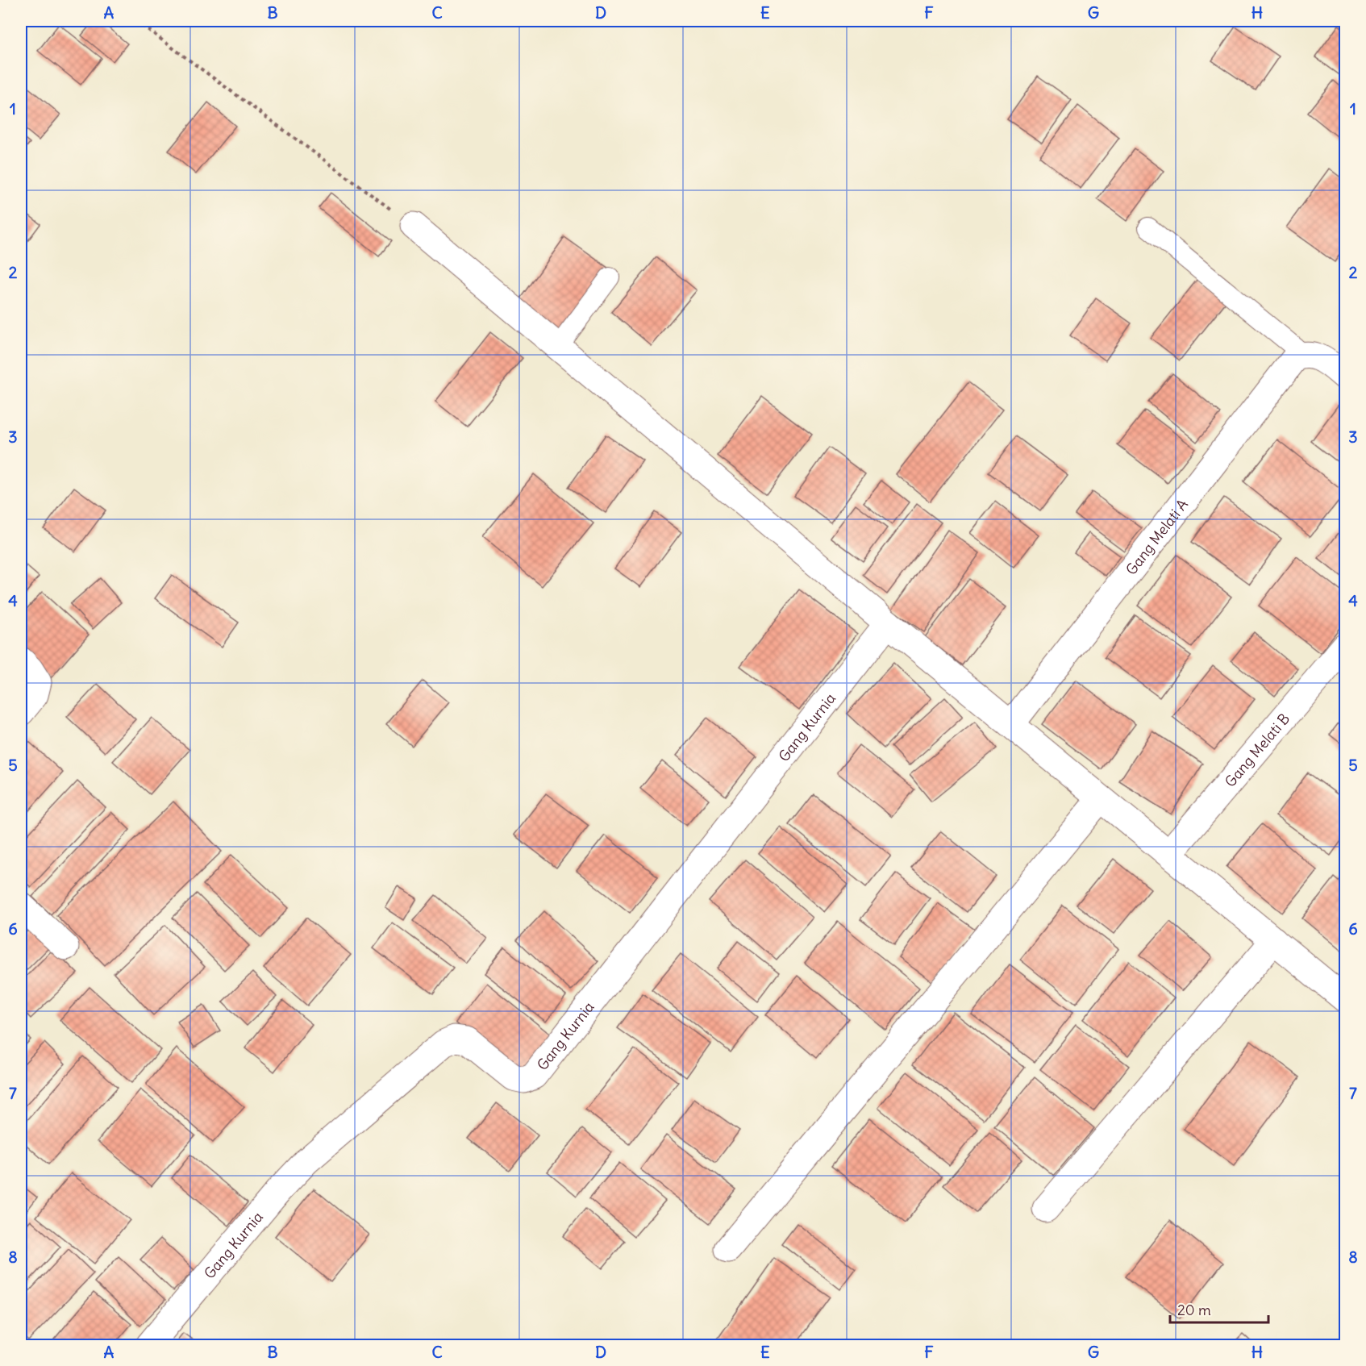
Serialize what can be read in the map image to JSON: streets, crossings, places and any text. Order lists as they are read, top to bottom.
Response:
{
  "streets": {
    "street": ["Gang Melati A", "Gang Kurnia", "Gang Melati B"]
  },
  "scale_bar": "20 m",
  "grid": {
    "columns": [
      "A",
      "B",
      "C",
      "D",
      "E",
      "F",
      "G",
      "H"
    ],
    "rows": [
      "1",
      "2",
      "3",
      "4",
      "5",
      "6",
      "7",
      "8"
    ]
  }
}
